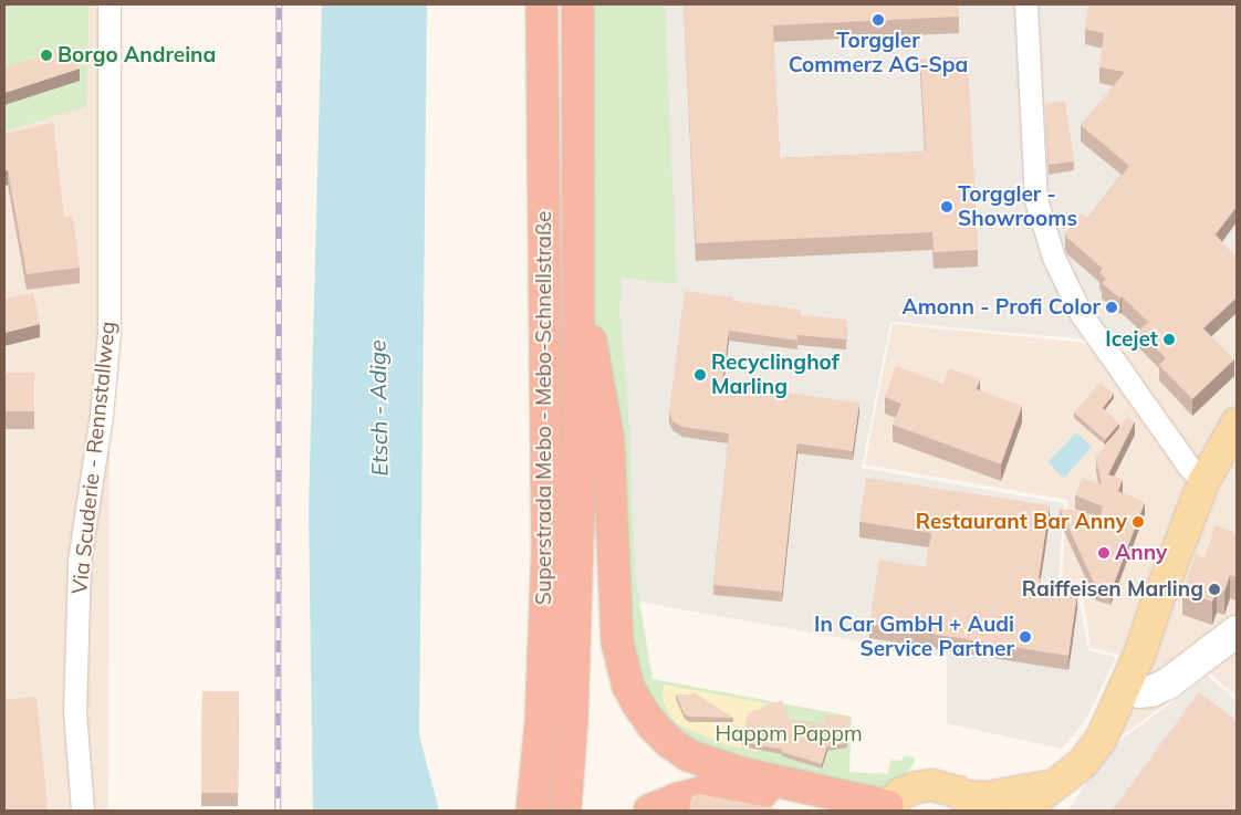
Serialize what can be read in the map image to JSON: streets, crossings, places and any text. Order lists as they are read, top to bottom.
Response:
{
  "streets": {
    "highway": ["Superstrada Mebo - Mebo-Schnellstraße"],
    "street": ["Via Scuderie - Rennstallweg"]
  },
  "water": ["Etsch - Adige"],
  "parks": ["Happm Pappm"],
  "places": [
    "Torggler Commerz AG-Spa",
    "Borgo Andreina",
    "Torggler - Showrooms",
    "Amonn - Profi Color",
    "Icejet",
    "Recyclinghof Marling",
    "Restaurant Bar Anny",
    "Anny",
    "Raiffeisen Marling",
    "In Car GmbH + Audi Service Partner"
  ]
}
